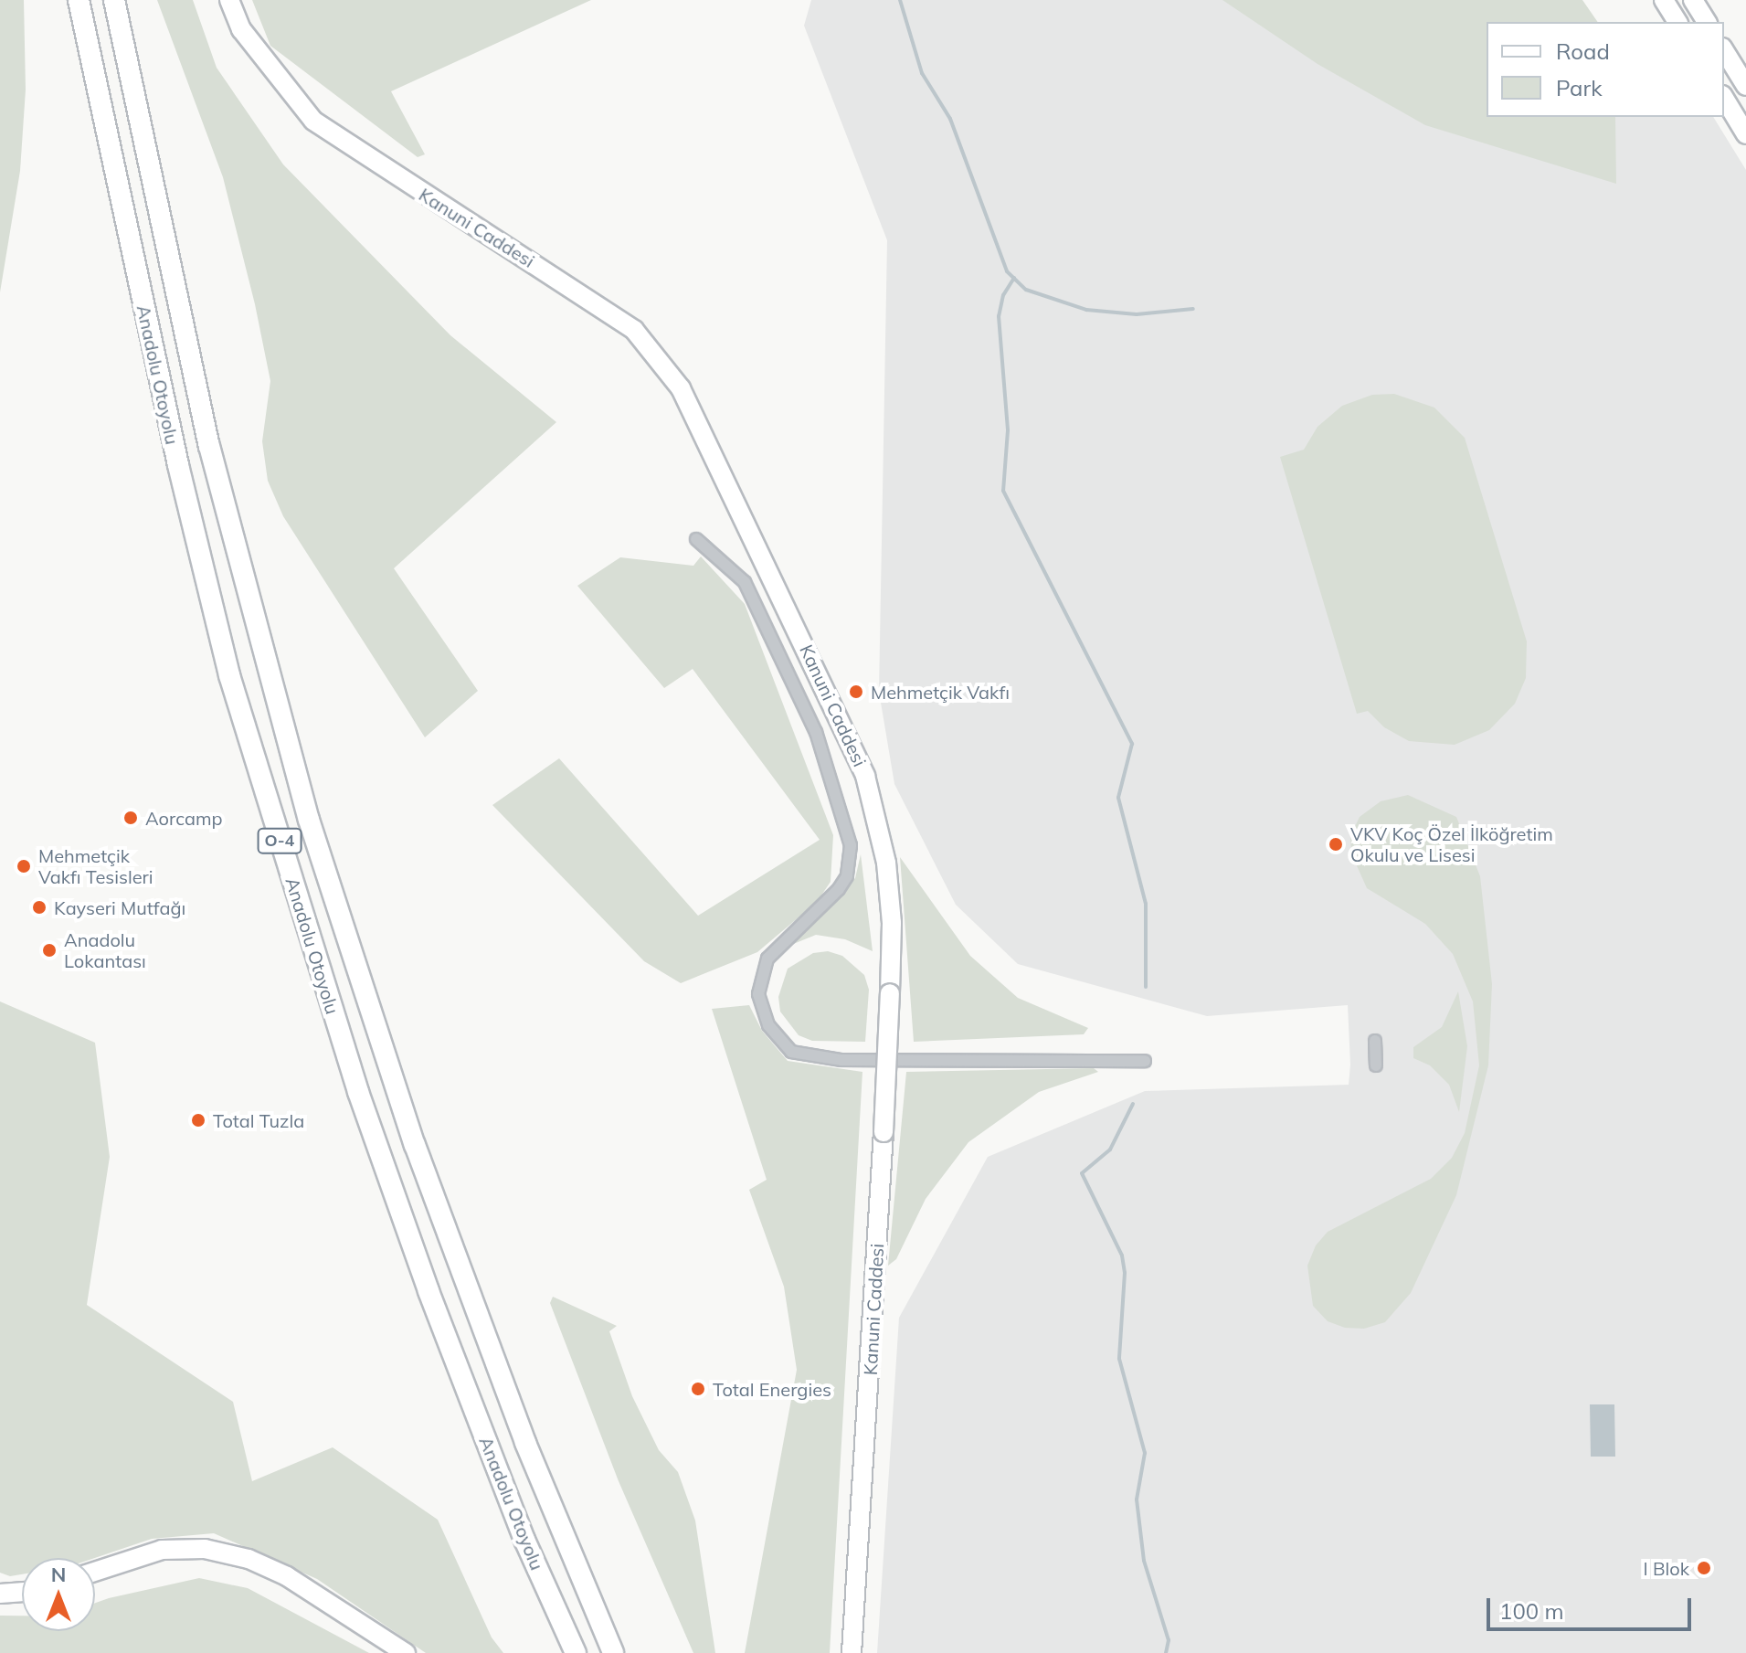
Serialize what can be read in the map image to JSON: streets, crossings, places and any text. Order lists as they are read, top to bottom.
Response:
{
  "streets": {
    "highway": ["Anadolu Otoyolu", "O-4"],
    "main road": ["Kanuni Caddesi"]
  },
  "places": [
    "Mehmetçik Vakfı",
    "Aorcamp",
    "VKV Koç Özel İlköğretim Okulu ve Lisesi",
    "Mehmetçik Vakfı Tesisleri",
    "Kayseri Mutfağı",
    "Anadolu Lokantası",
    "Total Tuzla",
    "Total Energies",
    "I Blok"
  ],
  "legend": ["Road", "Park"],
  "scale_bar": "100 m",
  "north": "top"
}
